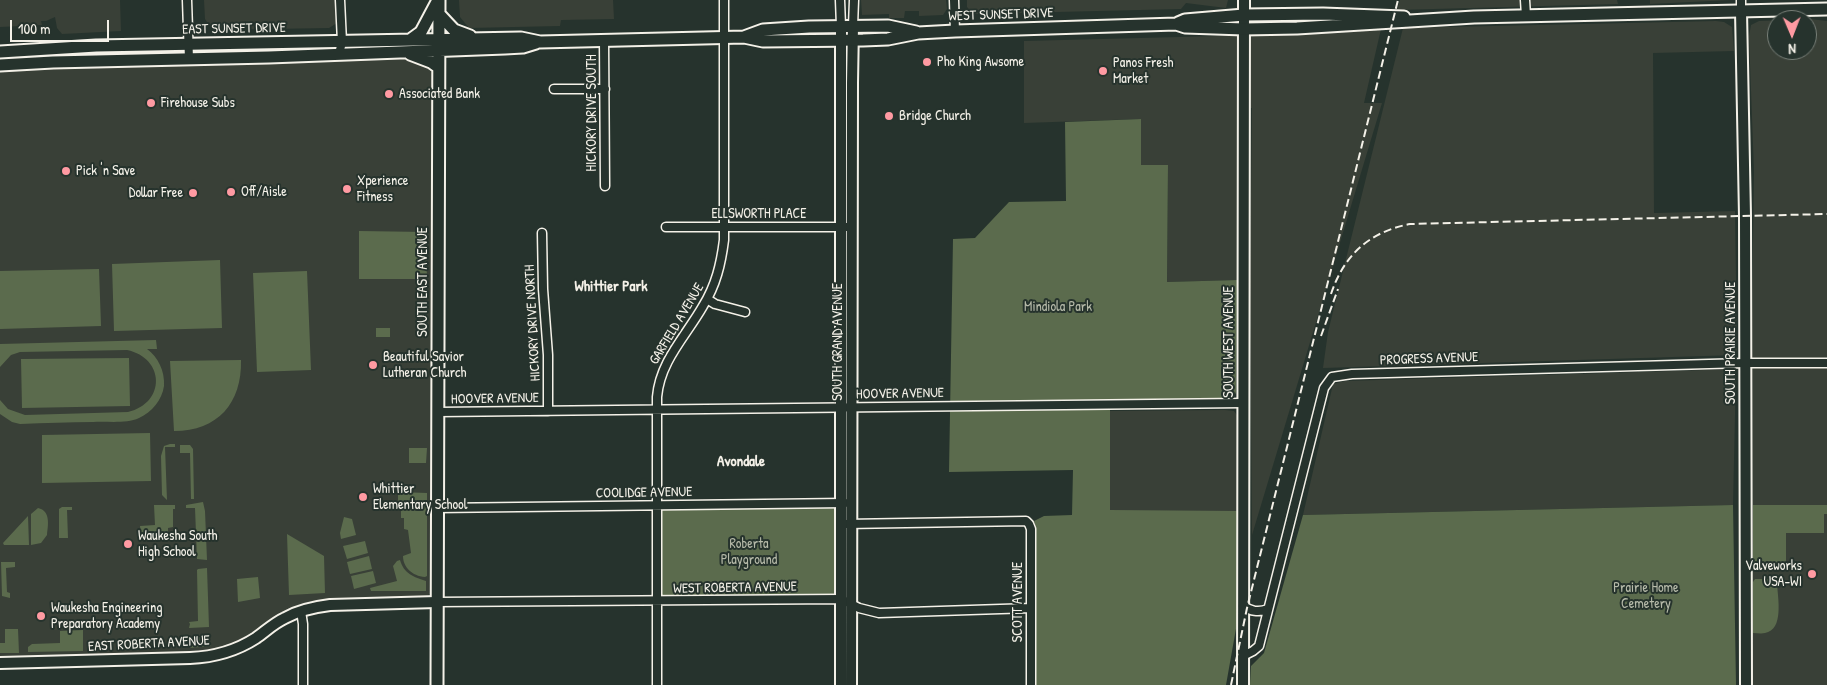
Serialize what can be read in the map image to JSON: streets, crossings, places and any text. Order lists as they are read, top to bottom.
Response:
{
  "streets": {
    "main road": ["WEST SUNSET DRIVE", "EAST SUNSET DRIVE", "SOUTH EAST AVENUE"],
    "street": [
      "HICKORY DRIVE SOUTH",
      "ELLSWORTH PLACE",
      "HICKORY DRIVE NORTH",
      "GARFIELD AVENUE",
      "SOUTH GRAND AVENUE",
      "SOUTH WEST AVENUE",
      "SOUTH PRAIRIE AVENUE",
      "PROGRESS AVENUE",
      "HOOVER AVENUE",
      "COOLIDGE AVENUE",
      "WEST ROBERTA AVENUE",
      "SCOTT AVENUE",
      "EAST ROBERTA AVENUE"
    ]
  },
  "crossings": [
    ["WEST SUNSET DRIVE", "EAST SUNSET DRIVE"],
    ["WEST SUNSET DRIVE", "HICKORY DRIVE SOUTH"],
    ["WEST SUNSET DRIVE", "SOUTH EAST AVENUE"],
    ["WEST SUNSET DRIVE", "GARFIELD AVENUE"],
    ["WEST SUNSET DRIVE", "SOUTH GRAND AVENUE"],
    ["WEST SUNSET DRIVE", "SOUTH WEST AVENUE"],
    ["WEST SUNSET DRIVE", "SOUTH PRAIRIE AVENUE"],
    ["EAST SUNSET DRIVE", "SOUTH EAST AVENUE"],
    ["ELLSWORTH PLACE", "GARFIELD AVENUE"],
    ["ELLSWORTH PLACE", "SOUTH GRAND AVENUE"],
    ["SOUTH EAST AVENUE", "HOOVER AVENUE"],
    ["SOUTH EAST AVENUE", "COOLIDGE AVENUE"],
    ["SOUTH EAST AVENUE", "WEST ROBERTA AVENUE"],
    ["SOUTH EAST AVENUE", "EAST ROBERTA AVENUE"],
    ["HICKORY DRIVE NORTH", "HOOVER AVENUE"],
    ["GARFIELD AVENUE", "HOOVER AVENUE"],
    ["GARFIELD AVENUE", "COOLIDGE AVENUE"],
    ["GARFIELD AVENUE", "WEST ROBERTA AVENUE"],
    ["SOUTH GRAND AVENUE", "HOOVER AVENUE"],
    ["SOUTH GRAND AVENUE", "COOLIDGE AVENUE"],
    ["SOUTH GRAND AVENUE", "WEST ROBERTA AVENUE"],
    ["SOUTH GRAND AVENUE", "SCOTT AVENUE"],
    ["SOUTH WEST AVENUE", "PROGRESS AVENUE"],
    ["SOUTH WEST AVENUE", "HOOVER AVENUE"],
    ["SOUTH PRAIRIE AVENUE", "PROGRESS AVENUE"],
    ["WEST ROBERTA AVENUE", "SCOTT AVENUE"],
    ["WEST ROBERTA AVENUE", "EAST ROBERTA AVENUE"]
  ],
  "districts": ["Whittier Park", "Avondale"],
  "parks": ["Mindiola Park", "Roberta Playground", "Prairie Home Cemetery"],
  "places": [
    "Pho King Awsome",
    "Panos Fresh Market",
    "Associated Bank",
    "Firehouse Subs",
    "Bridge Church",
    "Pick 'n Save",
    "Xperience Fitness",
    "Off/Aisle",
    "Dollar Free",
    "Beautiful Savior Lutheran Church",
    "Whittier Elementary School",
    "Waukesha South High School",
    "Valveworks USA-WI",
    "Waukesha Engineering Preparatory Academy"
  ],
  "scale_bar": "100 m",
  "north": "bottom"
}
